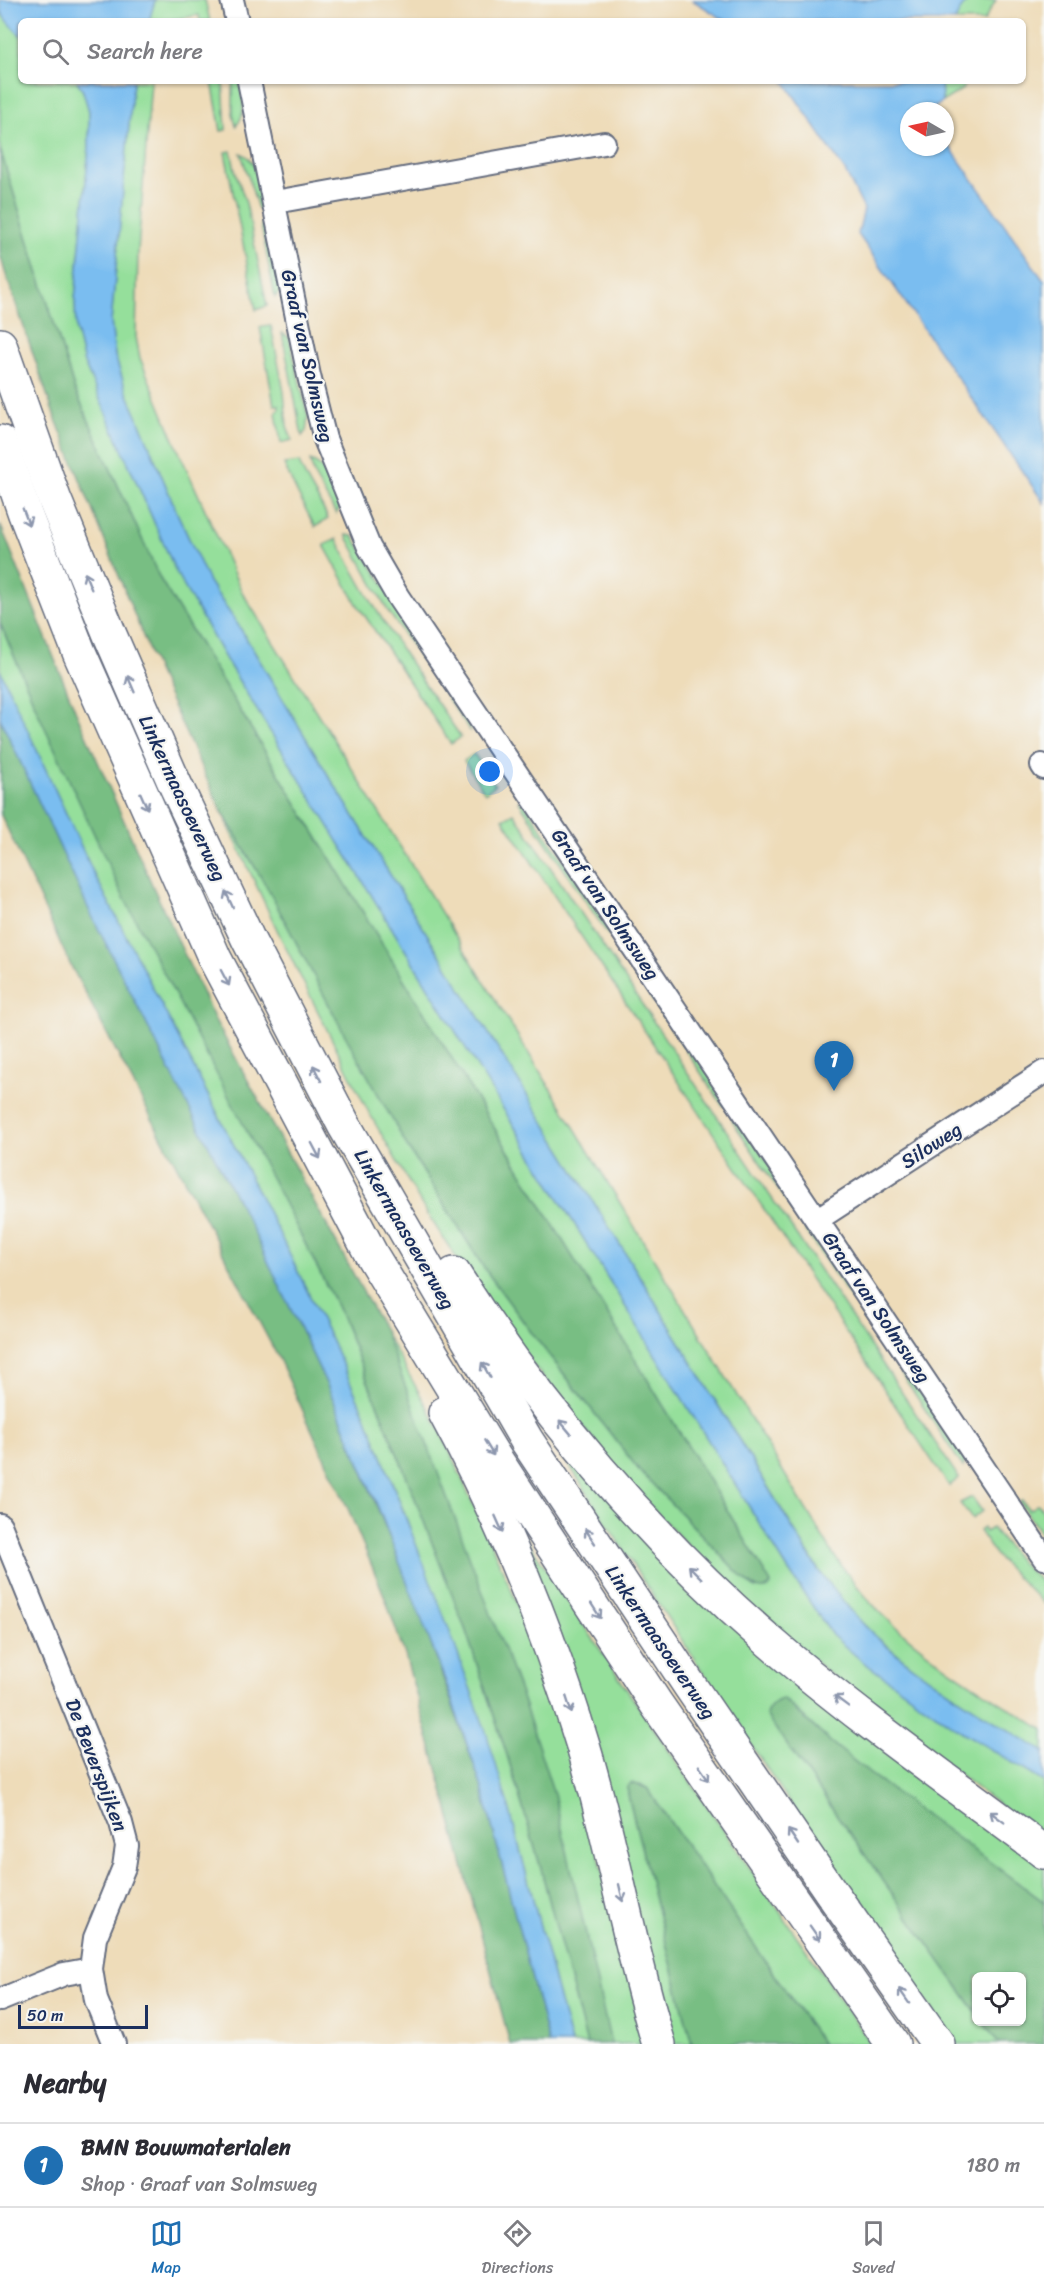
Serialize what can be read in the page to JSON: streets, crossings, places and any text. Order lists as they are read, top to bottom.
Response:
{
  "streets": {
    "highway": ["Linkermaasoeverweg"],
    "street": ["Graaf van Solmsweg", "Siloweg", "De Beverspijken"]
  },
  "crossings": [
    ["Graaf van Solmsweg", "Siloweg"]
  ],
  "scale_bar": "50 m",
  "north": "left",
  "page": {
    "search": "Search here",
    "pins": "1",
    "scale": "50 m",
    "heading": "Nearby",
    "list": [
      {
        "mark": "1",
        "name": "BMN Bouwmaterialen",
        "note": "Shop · Graaf van Solmsweg",
        "value": "180 m"
      }
    ],
    "nav": ["Map", "Directions", "Saved"]
  }
}
